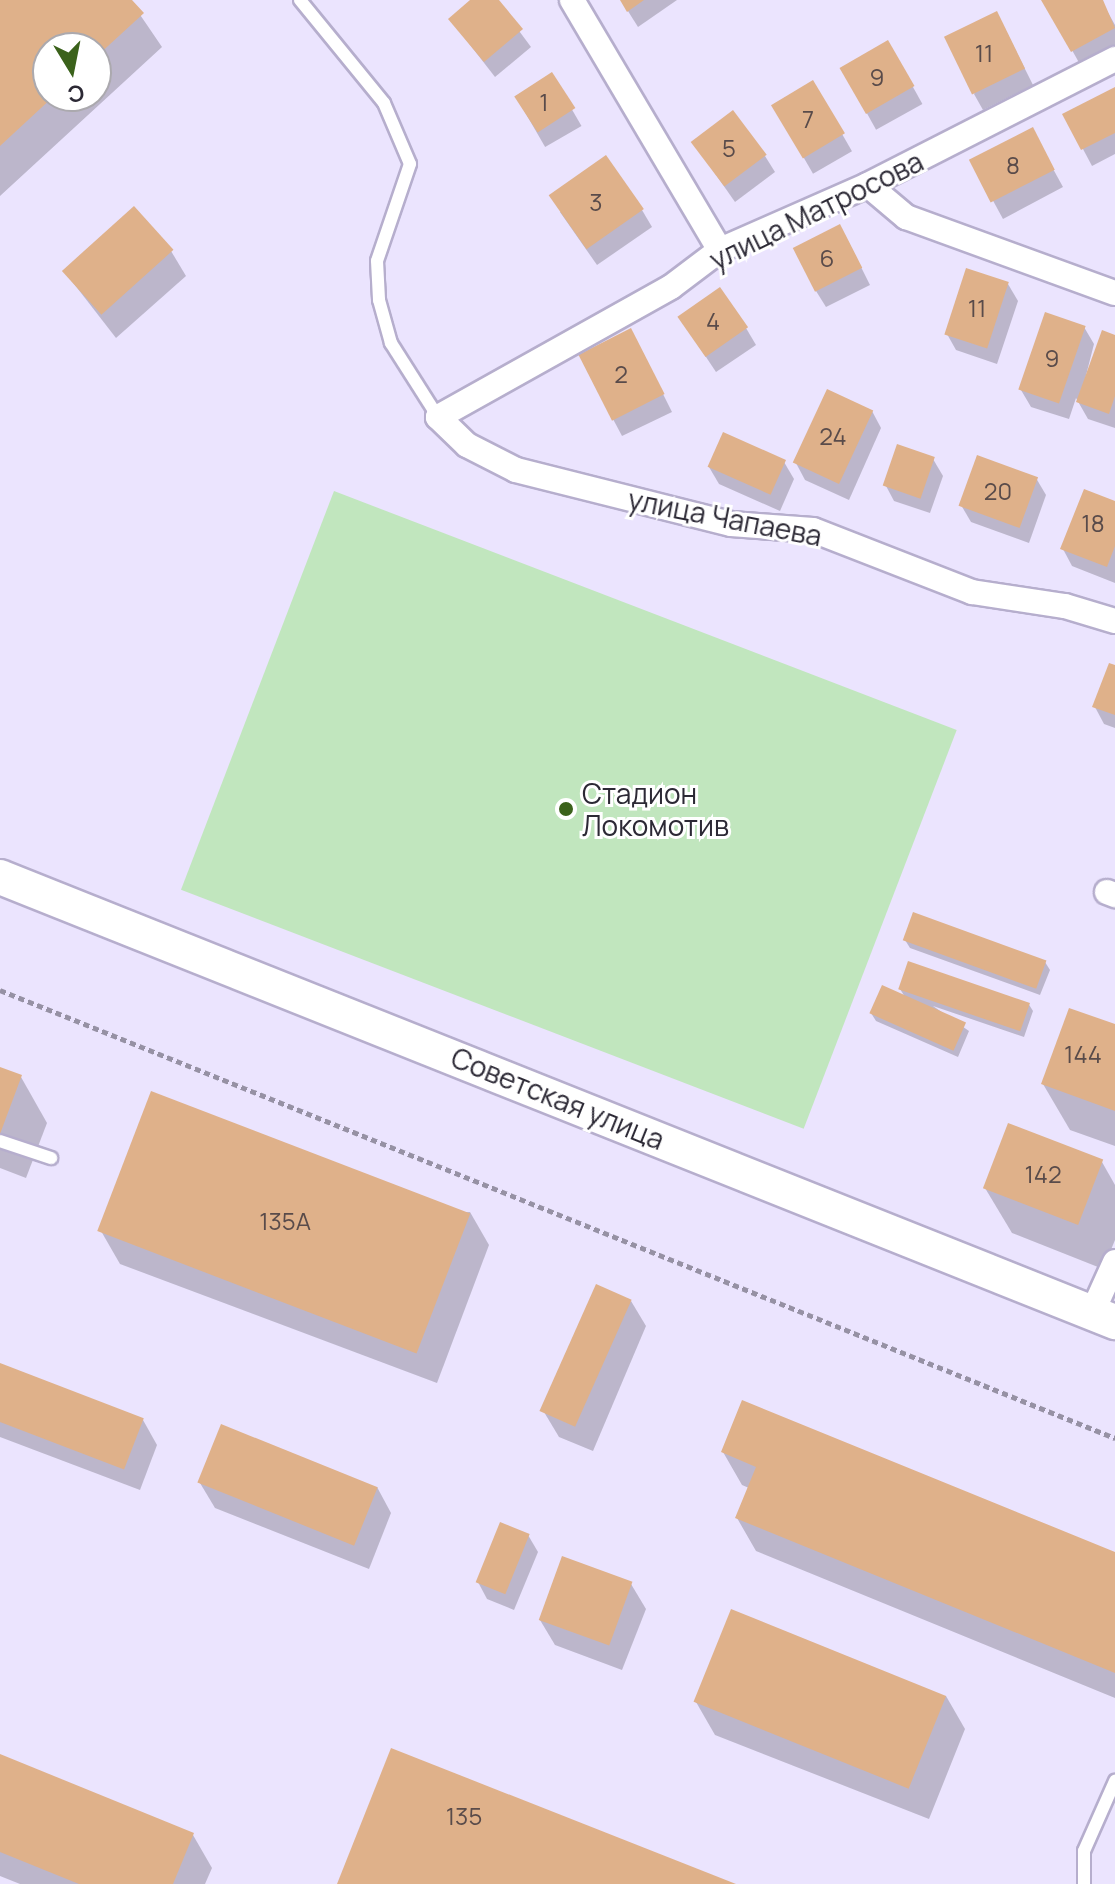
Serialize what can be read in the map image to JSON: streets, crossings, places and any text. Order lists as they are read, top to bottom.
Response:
{
  "streets": {
    "main road": ["Советская улица"],
    "street": ["улица Матросова", "улица Чапаева"]
  },
  "crossings": [
    ["улица Матросова", "улица Чапаева"]
  ],
  "places": ["Стадион Локомотив"],
  "house_numbers": [
    "11",
    "9",
    "1",
    "7",
    "5",
    "8",
    "3",
    "6",
    "11",
    "4",
    "9",
    "2",
    "24",
    "20",
    "18",
    "144",
    "142",
    "135А",
    "135"
  ],
  "north": "bottom"
}
